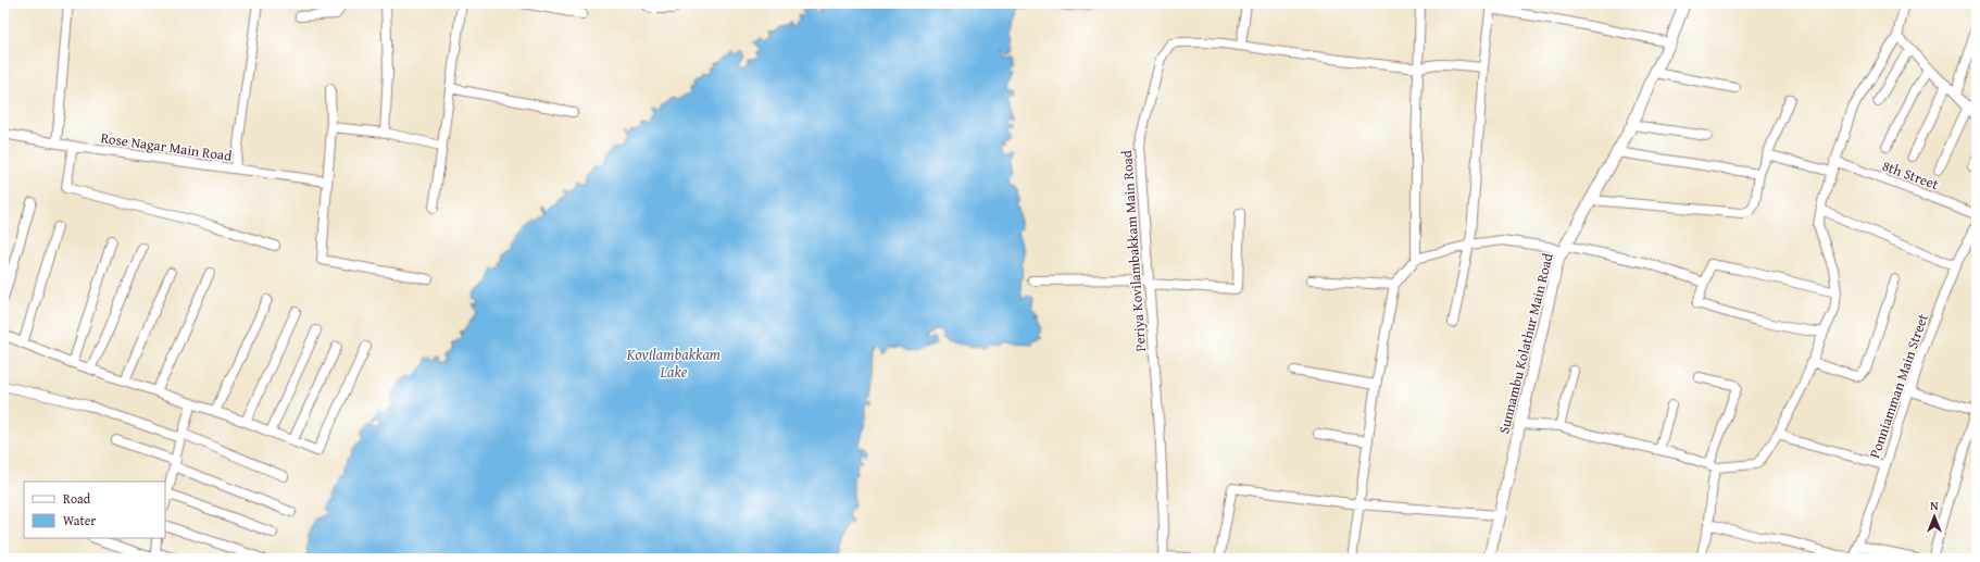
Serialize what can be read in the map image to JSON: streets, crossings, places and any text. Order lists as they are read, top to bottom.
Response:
{
  "streets": {
    "street": [
      "Rose Nagar Main Road",
      "8th Street",
      "Periya Kovilambakkam Main Road",
      "Sunnambu Kolathur Main Road",
      "Ponniamman Main Street"
    ]
  },
  "water": ["Kovilambakkam Lake"],
  "legend": ["Road", "Water"],
  "north": "top"
}
